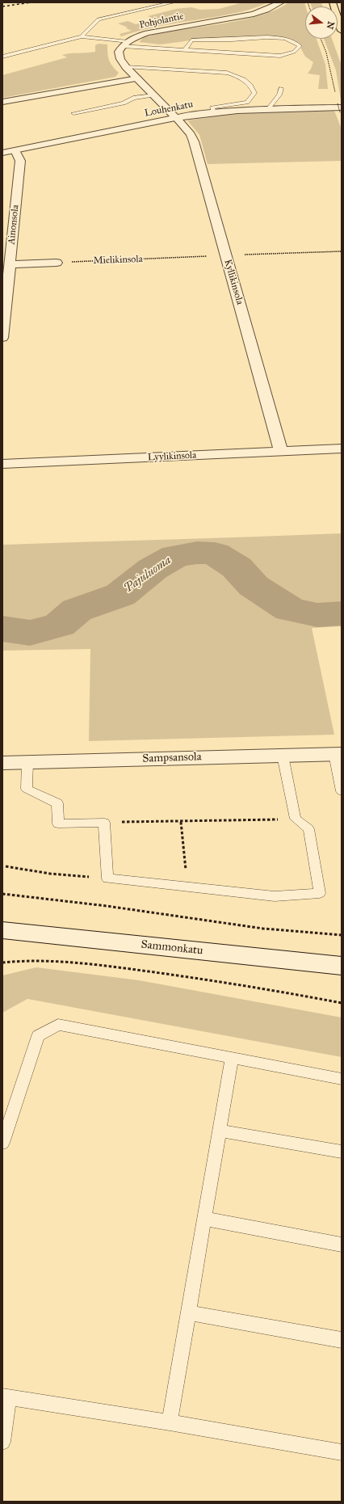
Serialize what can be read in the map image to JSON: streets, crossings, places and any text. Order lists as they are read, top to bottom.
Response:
{
  "streets": {
    "street": [
      "Pohjolantie",
      "Louhenkatu",
      "Ainonsola",
      "Kyllikinsola",
      "Lyylikinsola",
      "Sampsansola",
      "Sammonkatu"
    ],
    "path": ["Mielikinsola"]
  },
  "crossings": [
    ["Louhenkatu", "Ainonsola"],
    ["Louhenkatu", "Kyllikinsola"],
    ["Mielikinsola", "Kyllikinsola"],
    ["Kyllikinsola", "Lyylikinsola"]
  ],
  "water": ["Pajuluoma"],
  "north": "right"
}
